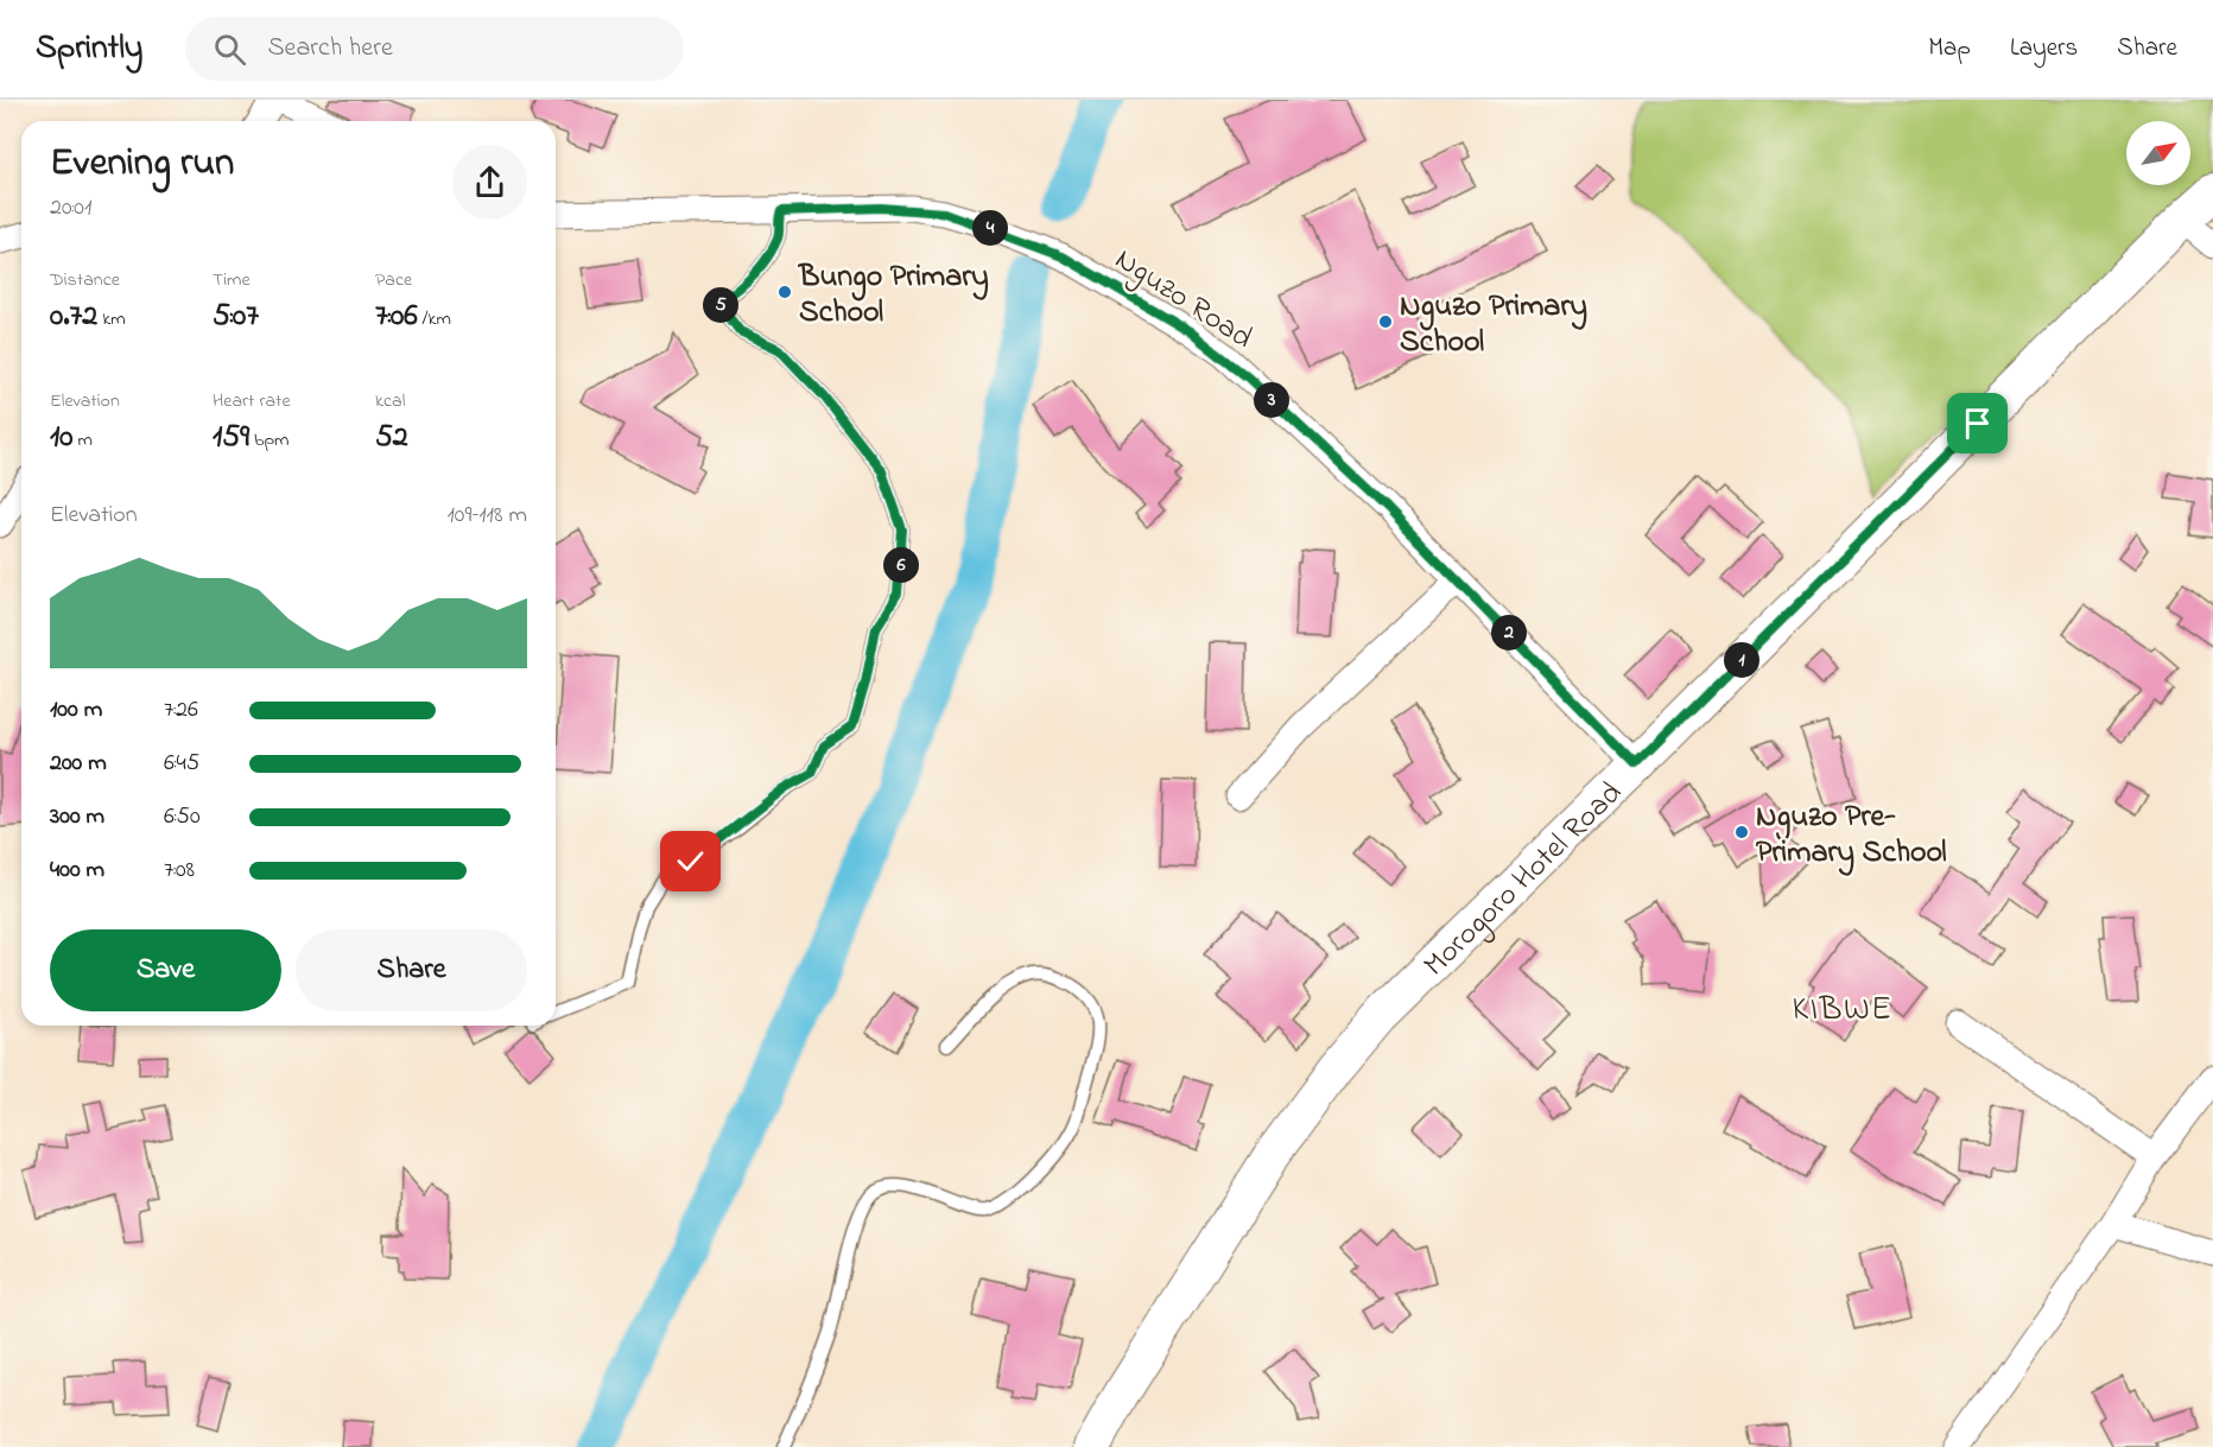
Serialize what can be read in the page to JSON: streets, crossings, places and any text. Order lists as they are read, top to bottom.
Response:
{
  "streets": {
    "street": ["Nguzo Road", "Morogoro Hotel Road"]
  },
  "crossings": [
    ["Nguzo Road", "Morogoro Hotel Road"]
  ],
  "districts": ["KIBWE"],
  "places": ["Bungo Primary School", "Nguzo Primary School", "Nguzo Pre- Primary School"],
  "north": "top right",
  "page": {
    "header": "Sprintly",
    "search": "Search here",
    "nav": ["Map", "Layers", "Share"],
    "heading": ["Evening run", "20:01"],
    "pins": [
      "4",
      "5",
      "3",
      "6",
      "2",
      "1"
    ],
    "stats": [
      ["Distance", "0.72 km"],
      ["Time", "5:07"],
      ["Pace", "7:06 /km"],
      ["Elevation", "10 m"],
      ["Heart rate", "159 bpm"],
      ["kcal", "52"]
    ],
    "chart": ["Elevation", "109–118 m"],
    "list": [
      {
        "name": "100 m",
        "note": "7:26"
      },
      {
        "name": "200 m",
        "note": "6:45"
      },
      {
        "name": "300 m",
        "note": "6:50"
      },
      {
        "name": "400 m",
        "note": "7:08"
      }
    ],
    "buttons": ["Save", "Share"]
  }
}
